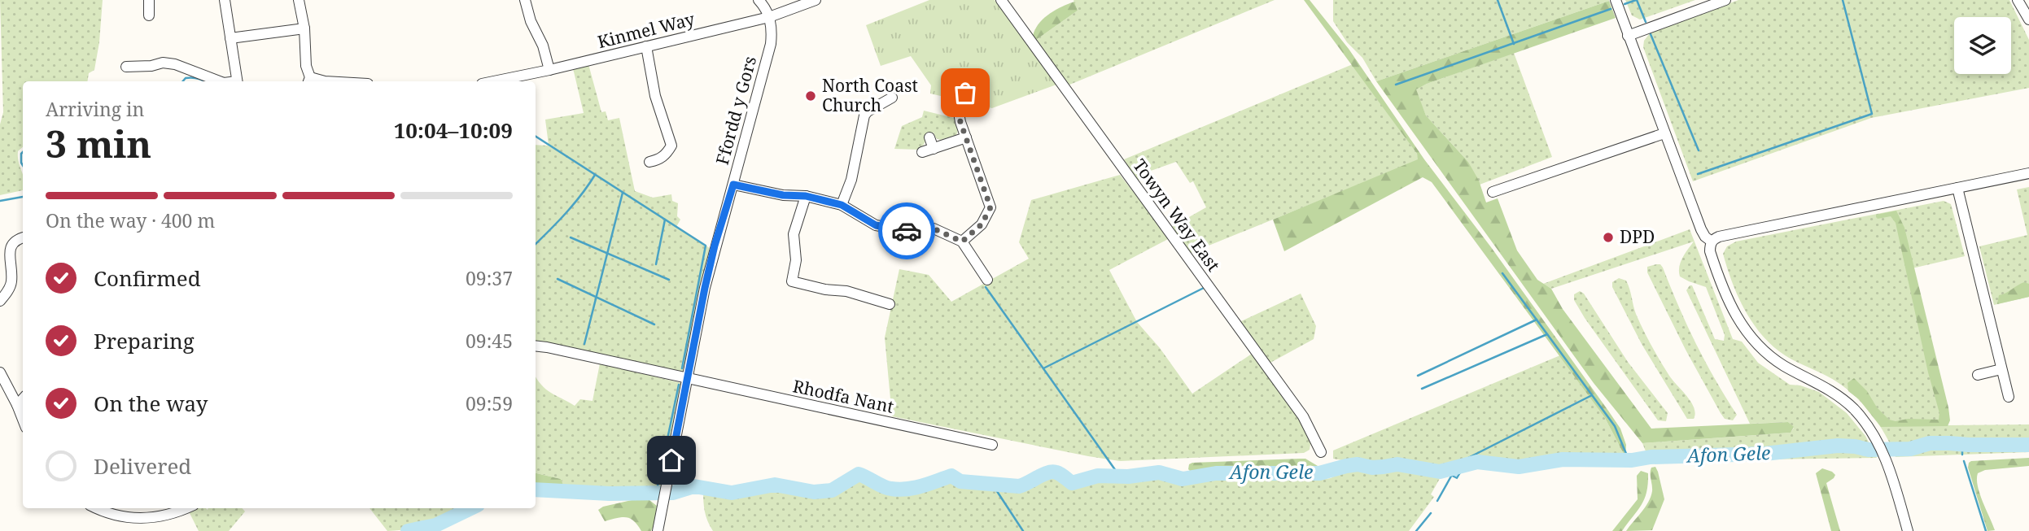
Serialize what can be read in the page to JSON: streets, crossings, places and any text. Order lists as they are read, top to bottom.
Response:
{
  "streets": {
    "street": [
      "Kinmel Way",
      "Ffordd y Gors",
      "Towyn Way East",
      "Rhodfa Nant"
    ]
  },
  "crossings": [
    ["Kinmel Way", "Ffordd y Gors"],
    ["Ffordd y Gors", "Rhodfa Nant"]
  ],
  "water": ["Afon Gele"],
  "places": ["North Coast Church", "DPD"],
  "page": {
    "heading": ["3 min", "Arriving in", "10:04–10:09"],
    "bar": "On the way · 400 m",
    "list": [
      ["Confirmed", "09:37"],
      ["Preparing", "09:45"],
      ["On the way", "09:59"],
      "Delivered"
    ]
  }
}
